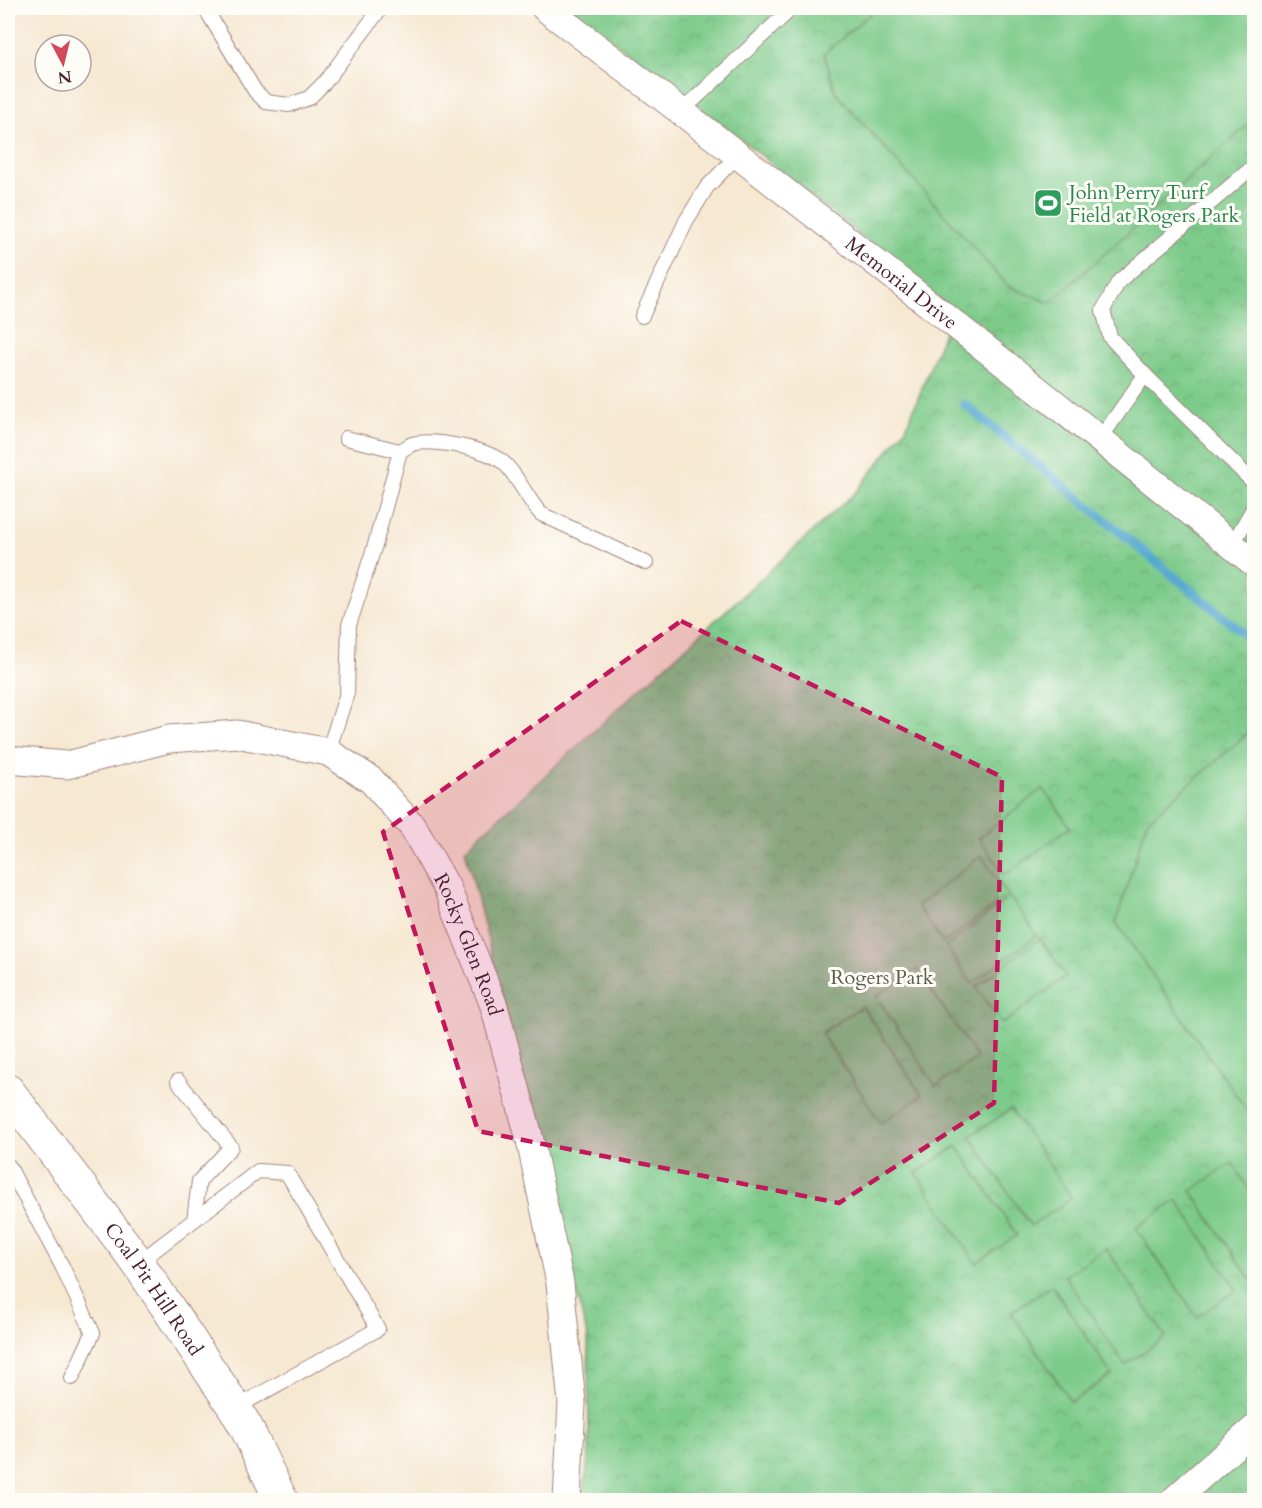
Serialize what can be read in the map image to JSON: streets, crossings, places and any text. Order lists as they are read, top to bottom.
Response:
{
  "streets": {
    "street": ["Memorial Drive", "Rocky Glen Road", "Coal Pit Hill Road"]
  },
  "parks": ["Rogers Park"],
  "places": {
    "sports": ["John Perry Turf Field at Rogers Park"]
  },
  "north": "bottom"
}
